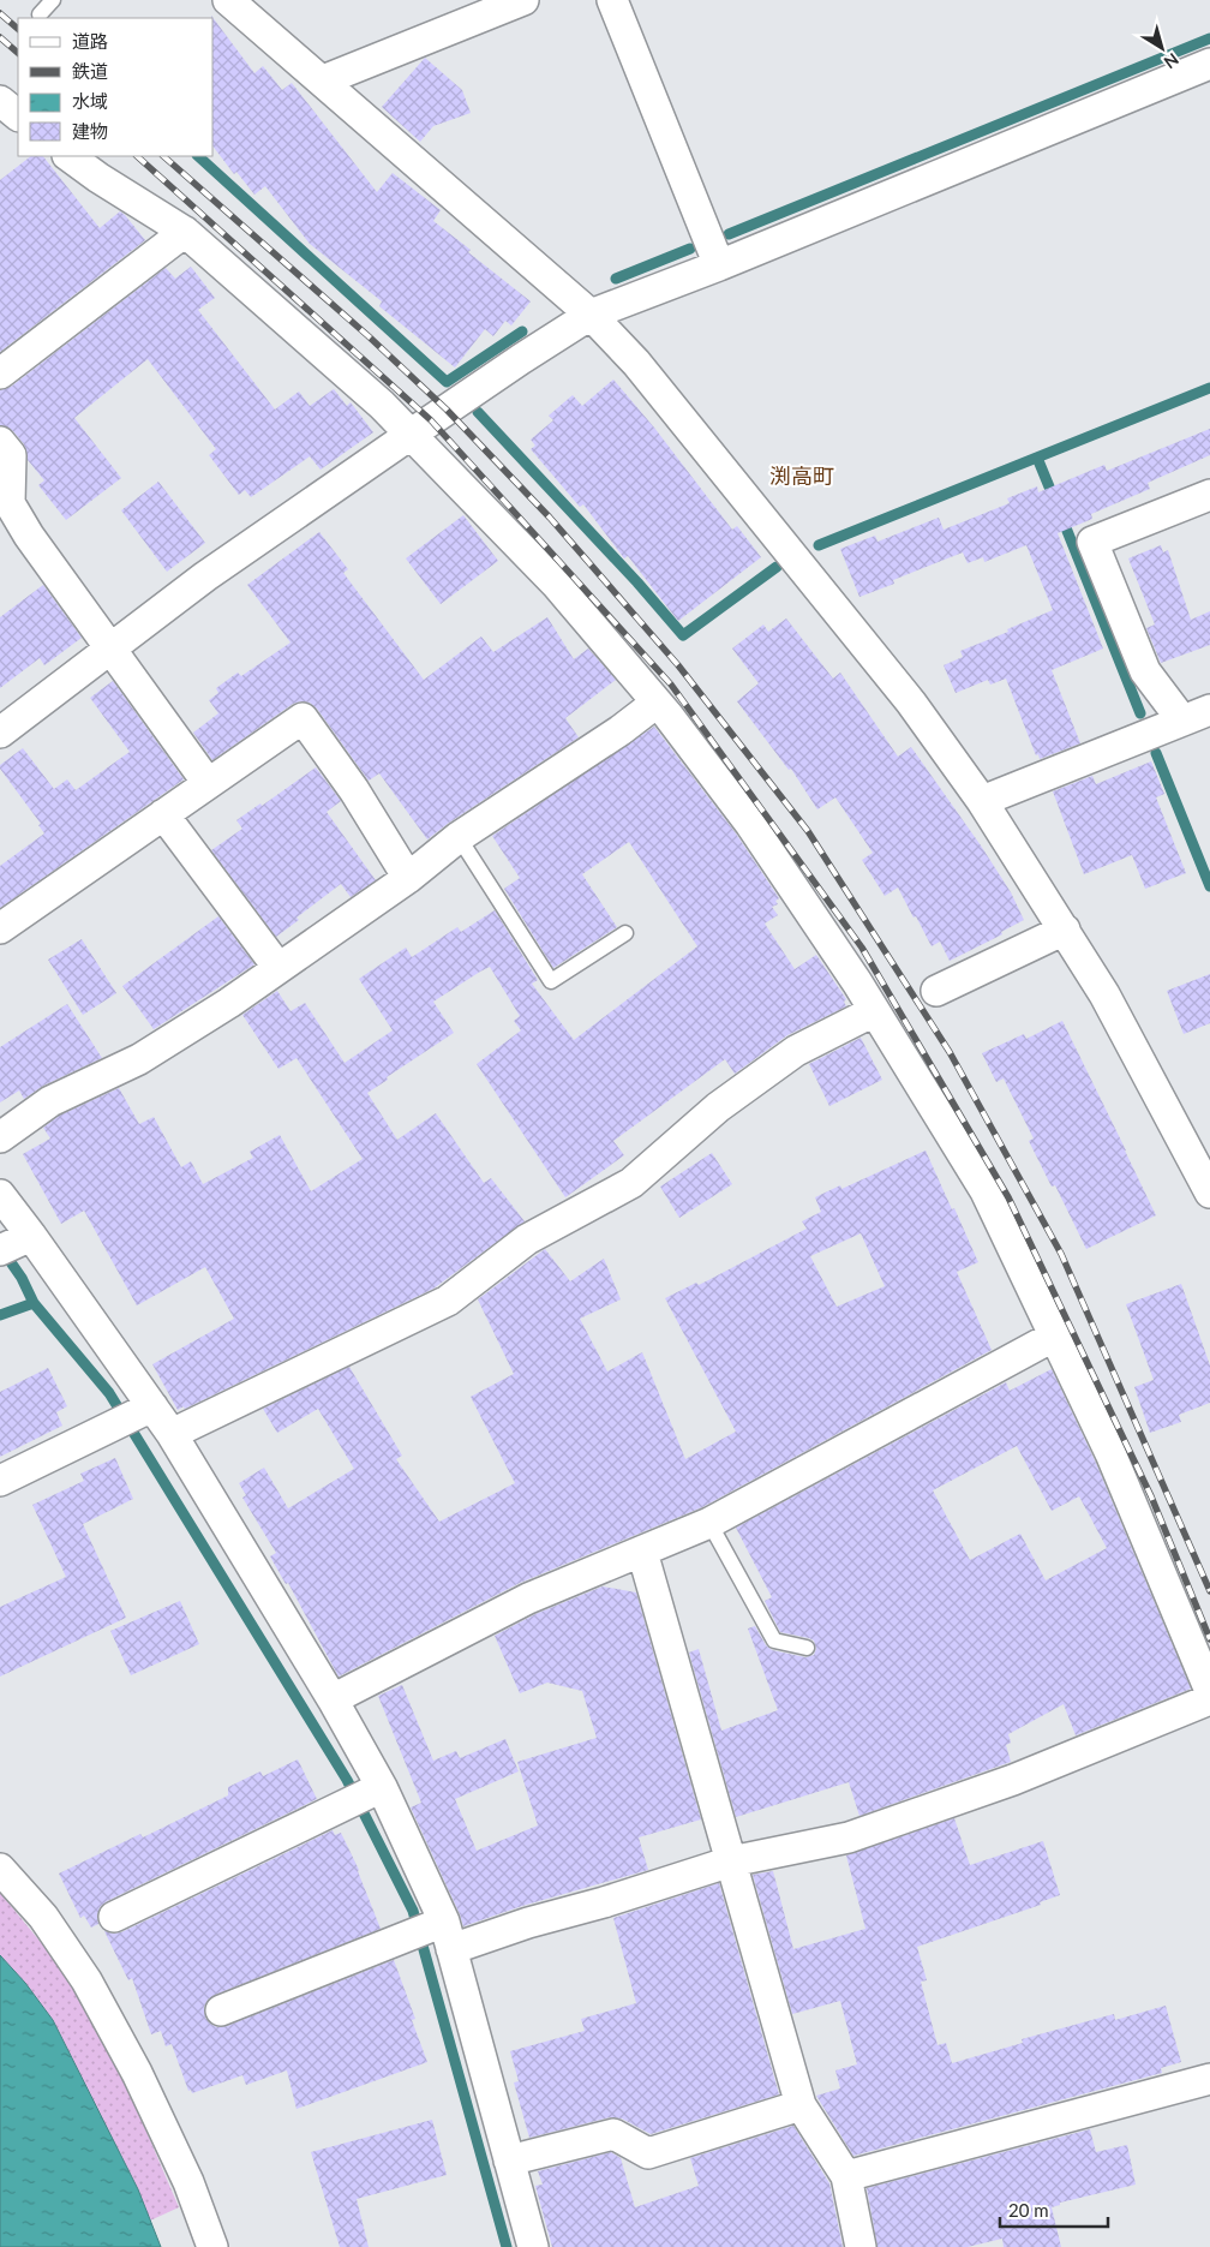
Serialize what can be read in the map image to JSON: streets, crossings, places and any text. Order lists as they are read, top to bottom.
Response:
{
  "districts": ["渕高町"],
  "legend": [
    "道路",
    "鉄道",
    "水域",
    "建物"
  ],
  "scale_bar": "20 m",
  "north": "bottom right"
}
